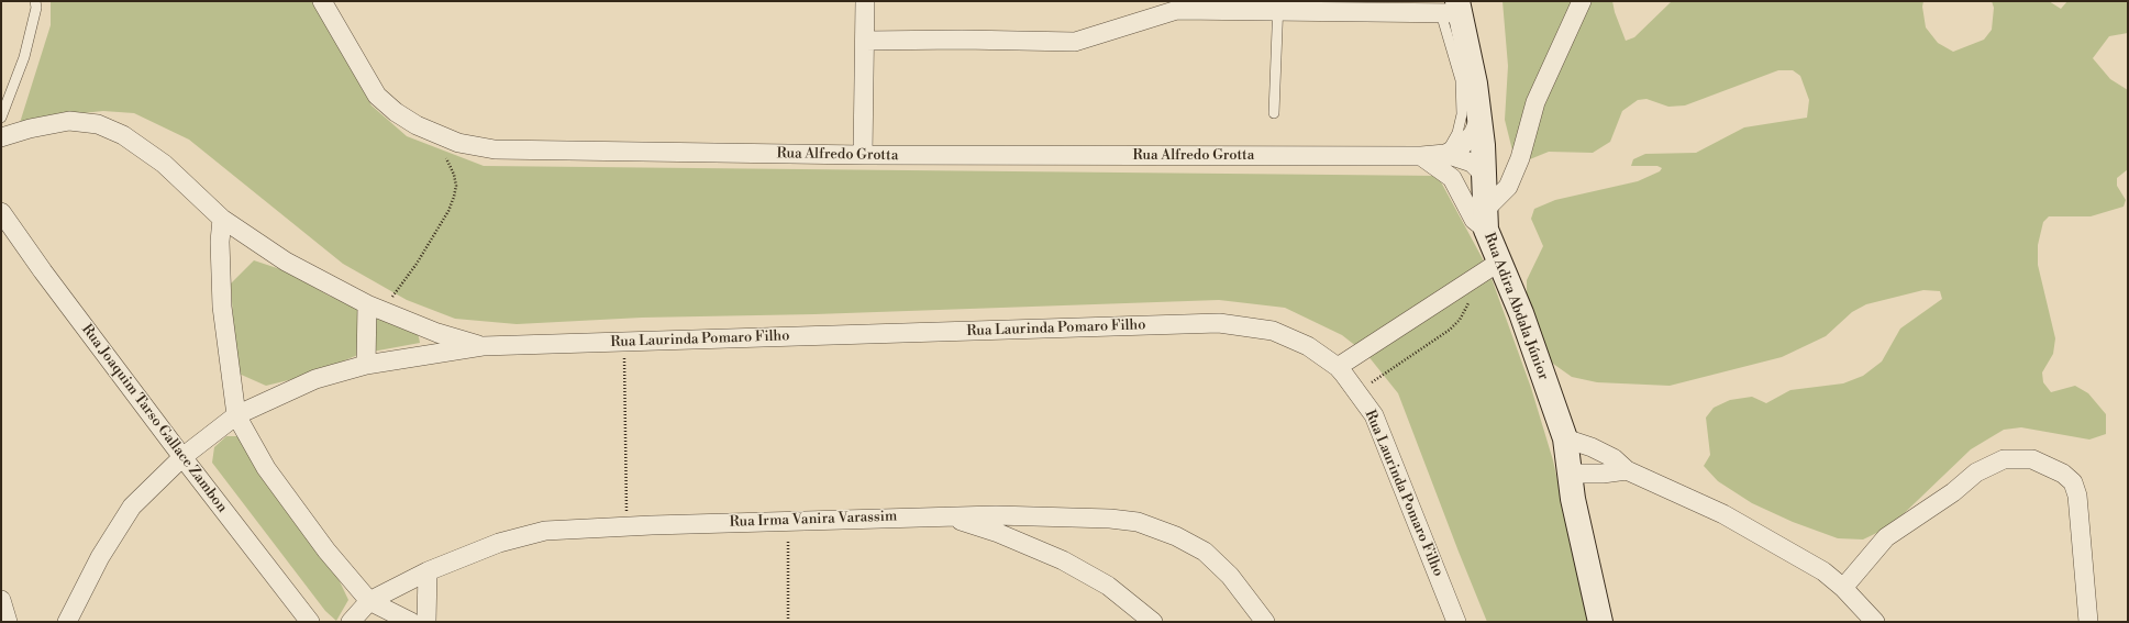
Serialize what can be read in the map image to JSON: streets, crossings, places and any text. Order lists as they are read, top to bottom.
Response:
{
  "streets": {
    "street": [
      "Rua Alfredo Grotta",
      "Rua Adira Abdala Júnior",
      "Rua Laurinda Pomaro Filho",
      "Rua Joaquim Tarso Gallace Zambon",
      "Rua Irma Vanira Varassim"
    ]
  },
  "crossings": [
    ["Rua Alfredo Grotta", "Rua Adira Abdala Júnior"],
    ["Rua Laurinda Pomaro Filho", "Rua Joaquim Tarso Gallace Zambon"]
  ]
}
